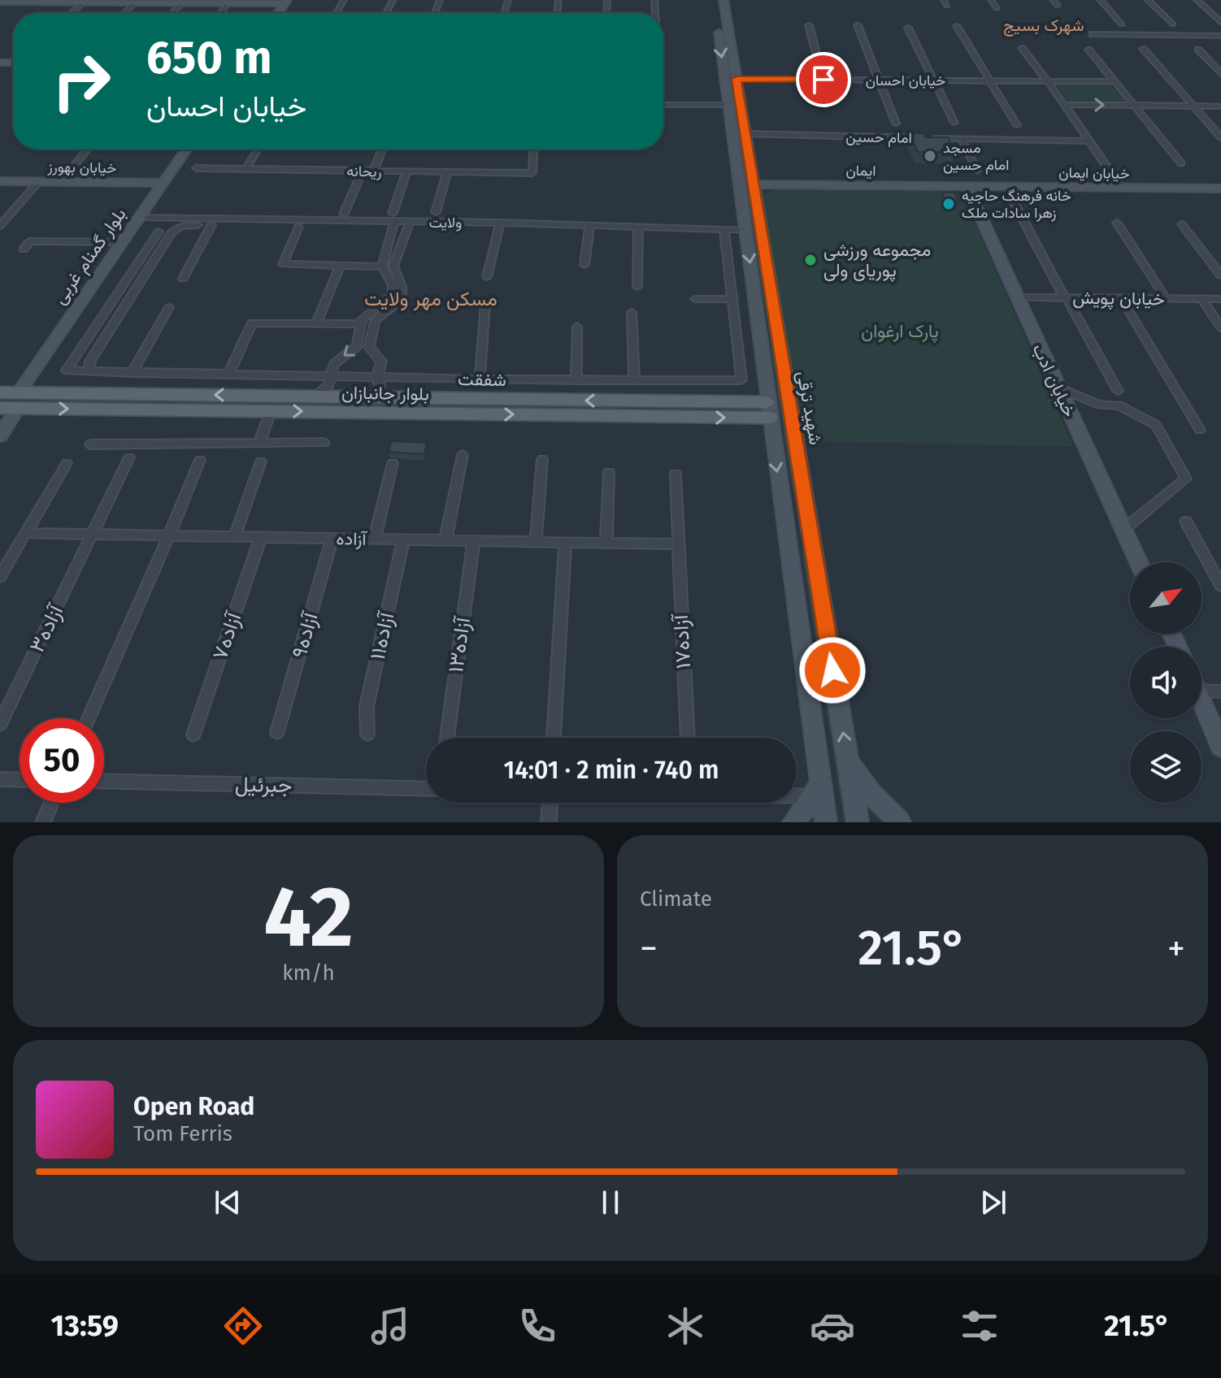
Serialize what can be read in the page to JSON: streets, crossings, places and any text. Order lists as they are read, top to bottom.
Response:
{
  "streets": {
    "main road": [
      "خیابان بهورز",
      "ایمان",
      "خیابان ایمان",
      "بلوار گمنام غربی",
      "خیابان ادب",
      "بلوار جانبازان",
      "شهید ترقی"
    ],
    "street": [
      "خیابان احسان",
      "امام حسین",
      "ریحانه",
      "خیابان پویش",
      "شفقت",
      "آزاده",
      "آزاده۳",
      "آزاده۹",
      "آزاده۷",
      "آزاده۱۱",
      "آزاده۱۷",
      "آزاده۱۳",
      "جبرئیل"
    ]
  },
  "crossings": [
    ["خیابان احسان", "شهید ترقی"],
    ["امام حسین", "شهید ترقی"],
    ["خیابان بهورز", "بلوار گمنام غربی"],
    ["ایمان", "خیابان ایمان"],
    ["ایمان", "خیابان ادب"],
    ["ایمان", "شهید ترقی"],
    ["خیابان ایمان", "خیابان ادب"],
    ["بلوار گمنام غربی", "بلوار جانبازان"],
    ["خیابان پویش", "خیابان ادب"],
    ["بلوار جانبازان", "شهید ترقی"],
    ["آزاده", "آزاده۳"],
    ["آزاده", "آزاده۹"],
    ["آزاده", "آزاده۷"],
    ["آزاده", "آزاده۱۱"],
    ["آزاده", "آزاده۱۷"],
    ["آزاده", "آزاده۱۳"]
  ],
  "districts": ["شهرک بسیج", "مسکن مهر ولایت"],
  "parks": ["پارک ارغوان"],
  "places": ["مسجد امام حسین", "خانه فرهنگ حاجیه زهرا سادات ملک", "مجموعه ورزشی پوریای ولی"],
  "north": "top right",
  "page": {
    "turn": ["650 m", "خیابان احسان"],
    "limit": "50",
    "trip": "14:01 · 2 min · 740 m",
    "tile": [
      ["42", "km/h"],
      "Climate"
    ],
    "heat": ["−", "21.5°", "+"],
    "song": ["Open Road", "Tom Ferris"],
    "tabs": ["13:59", "21.5°"]
  }
}
